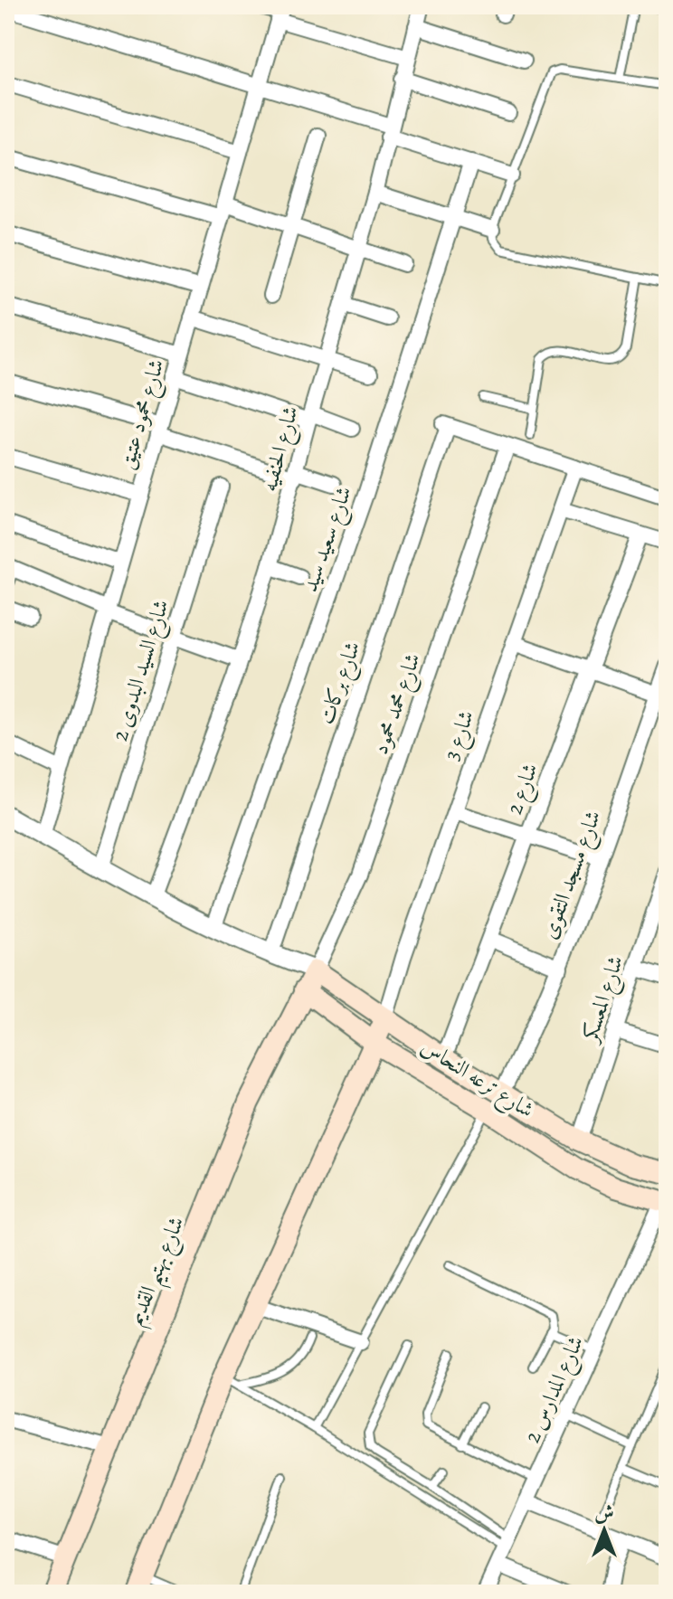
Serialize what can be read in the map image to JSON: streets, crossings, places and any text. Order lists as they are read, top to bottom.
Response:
{
  "streets": {
    "main road": ["شارع ترعه النحاس", "شارع بهتيم القديم"],
    "street": [
      "شارع محمود عتيق",
      "شارع الحنفيه",
      "شارع سعيد سيد",
      "شارع السيد البدوى 2",
      "شارع بركات",
      "شارع محمد محمود",
      "شارع 3",
      "شارع 2",
      "شارع مسجد التقوى",
      "شارع المعسكر",
      "شارع المدارس 2"
    ]
  },
  "crossings": [
    ["شارع محمود عتيق", "شارع ترعه النحاس"],
    ["شارع الحنفيه", "شارع ترعه النحاس"],
    ["شارع سعيد سيد", "شارع ترعه النحاس"],
    ["شارع السيد البدوى 2", "شارع ترعه النحاس"],
    ["شارع بركات", "شارع محمد محمود"],
    ["شارع بركات", "شارع ترعه النحاس"],
    ["شارع محمد محمود", "شارع ترعه النحاس"],
    ["شارع محمد محمود", "شارع بهتيم القديم"],
    ["شارع 3", "شارع ترعه النحاس"],
    ["شارع 2", "شارع ترعه النحاس"],
    ["شارع مسجد التقوى", "شارع ترعه النحاس"],
    ["شارع المعسكر", "شارع ترعه النحاس"],
    ["شارع ترعه النحاس", "شارع بهتيم القديم"],
    ["شارع ترعه النحاس", "شارع المدارس 2"]
  ],
  "north": "top"
}
